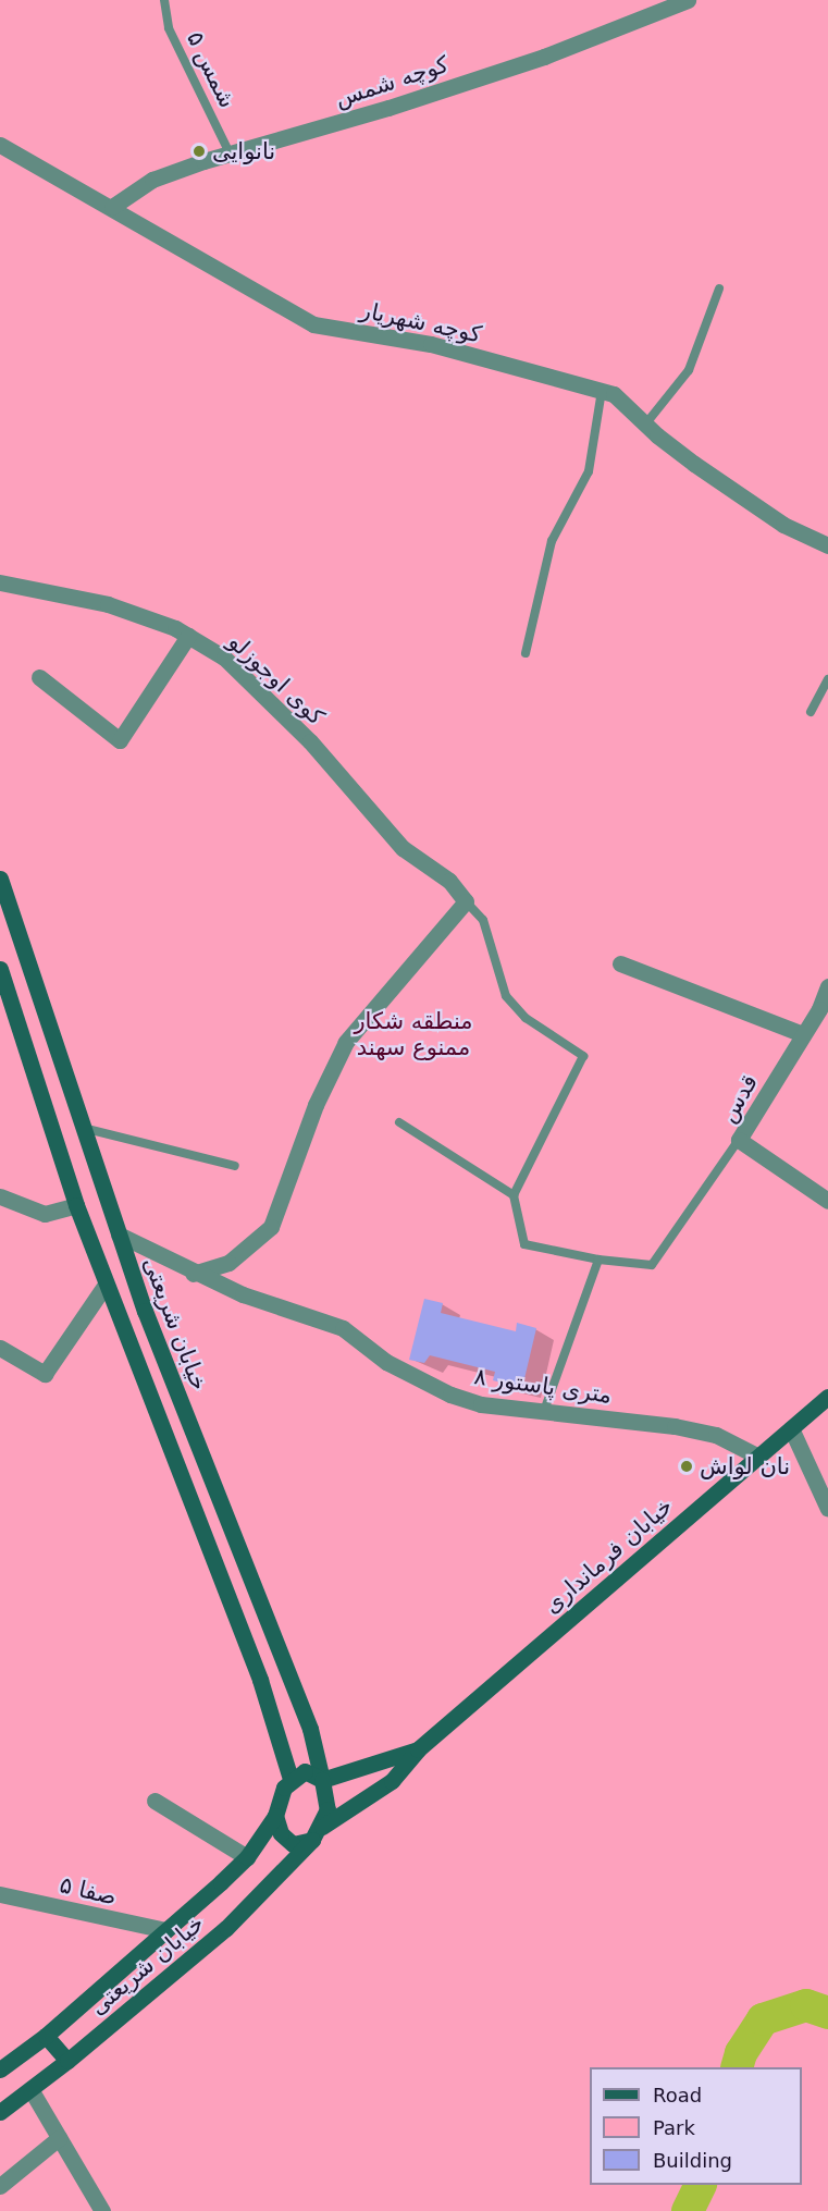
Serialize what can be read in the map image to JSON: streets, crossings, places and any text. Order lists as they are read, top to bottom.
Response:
{
  "streets": {
    "main road": ["خیابان شریعتی", "خیابان فرمانداری"],
    "street": [
      "کوچه شمس",
      "کوچه شهریار",
      "کوی اوجوزلو",
      "قدس",
      "۸ متری پاستور",
      "صفا ۵"
    ],
    "lane": ["شمس ۵"]
  },
  "crossings": [
    ["شمس ۵", "کوچه شمس"],
    ["کوچه شمس", "کوچه شهریار"],
    ["خیابان شریعتی", "۸ متری پاستور"],
    ["خیابان شریعتی", "خیابان فرمانداری"],
    ["خیابان شریعتی", "صفا ۵"],
    ["۸ متری پاستور", "خیابان فرمانداری"]
  ],
  "parks": ["منطقه شکار ممنوع سهند"],
  "places": ["نانوایی", "نان لواش"],
  "legend": ["Road", "Park", "Building"]
}
